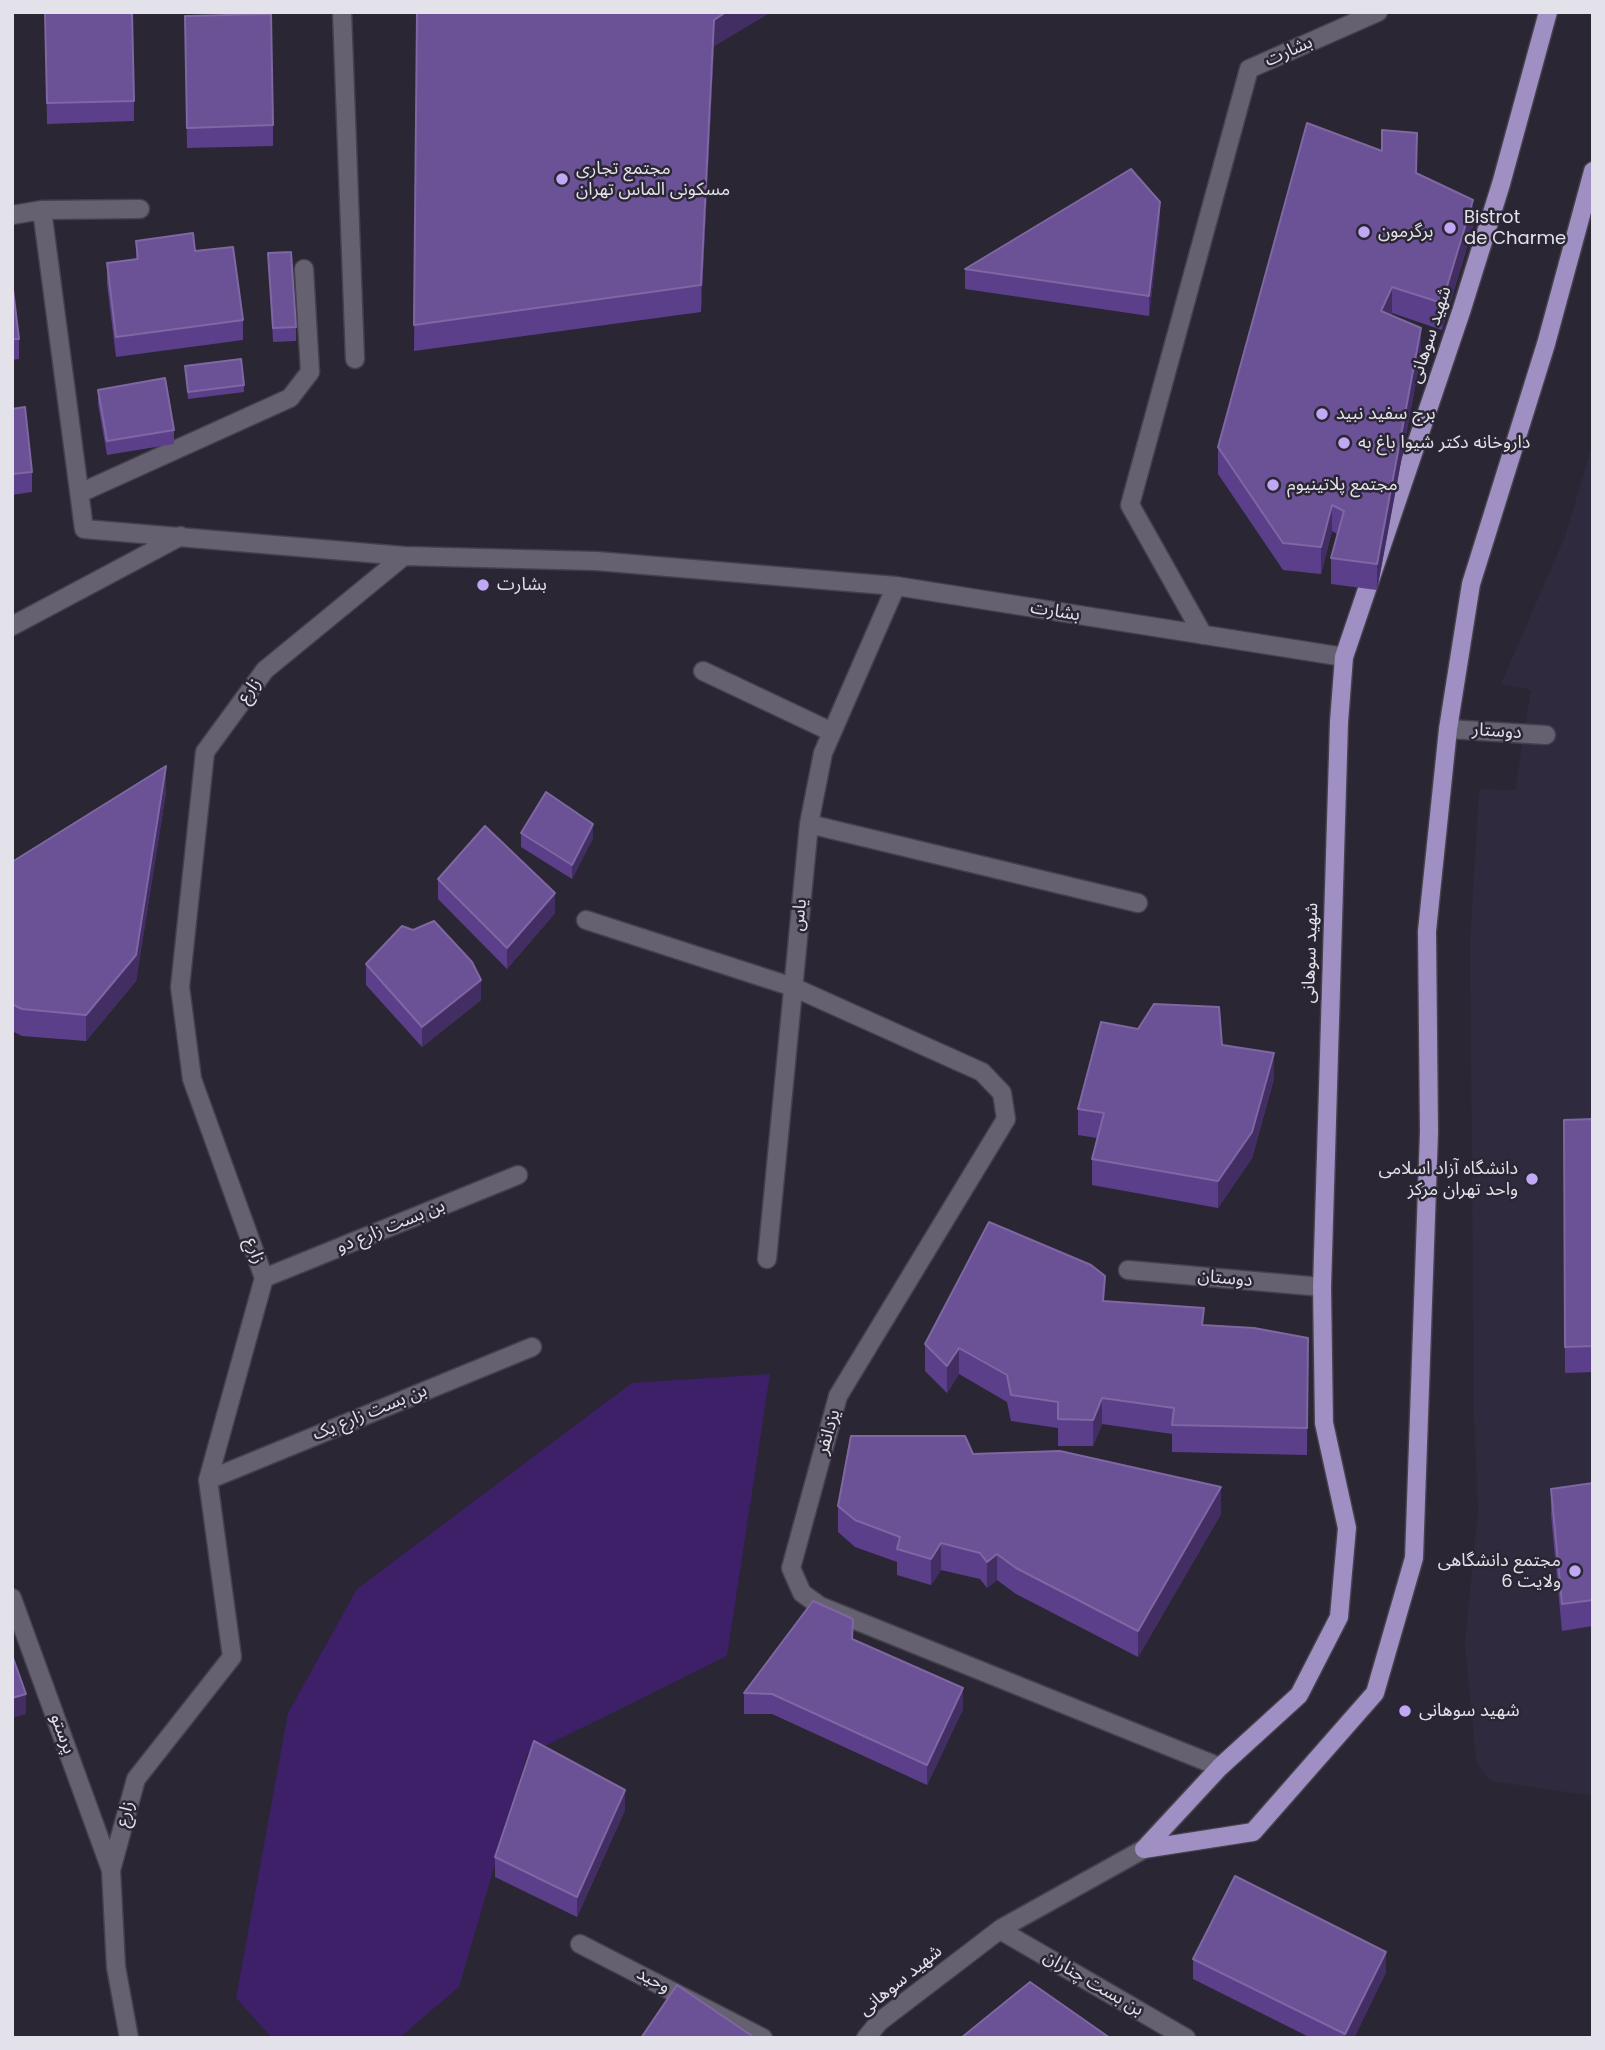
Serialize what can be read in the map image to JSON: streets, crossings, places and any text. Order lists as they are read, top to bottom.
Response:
{
  "streets": {
    "main road": ["شهید سوهانی"],
    "street": [
      "بشارت",
      "زارع",
      "دوستار",
      "یاس",
      "بن بست زارع دو",
      "دوستان",
      "بن بست زارع یک",
      "یزدانفر",
      "پرستو",
      "وحید",
      "بن بست چناران"
    ]
  },
  "crossings": [
    ["بشارت", "شهید سوهانی"],
    ["بشارت", "زارع"],
    ["بشارت", "یاس"],
    ["شهید سوهانی", "دوستار"],
    ["شهید سوهانی", "دوستان"],
    ["شهید سوهانی", "یزدانفر"],
    ["شهید سوهانی", "بن بست چناران"],
    ["زارع", "بن بست زارع دو"],
    ["زارع", "بن بست زارع یک"],
    ["زارع", "پرستو"],
    ["یاس", "یزدانفر"]
  ],
  "places": [
    "مجتمع تجاری مسکونی الماس تهران",
    "Bistrot de Charme",
    "برگرمون",
    "برج سفید نبید",
    "داروخانه دکتر شیوا باغ به",
    "مجتمع پلاتینیوم",
    "بشارت",
    "دانشگاه آزاد اسلامی واحد تهران مرکز",
    "مجتمع دانشگاهی ولایت 6",
    "شهید سوهانی"
  ]
}
